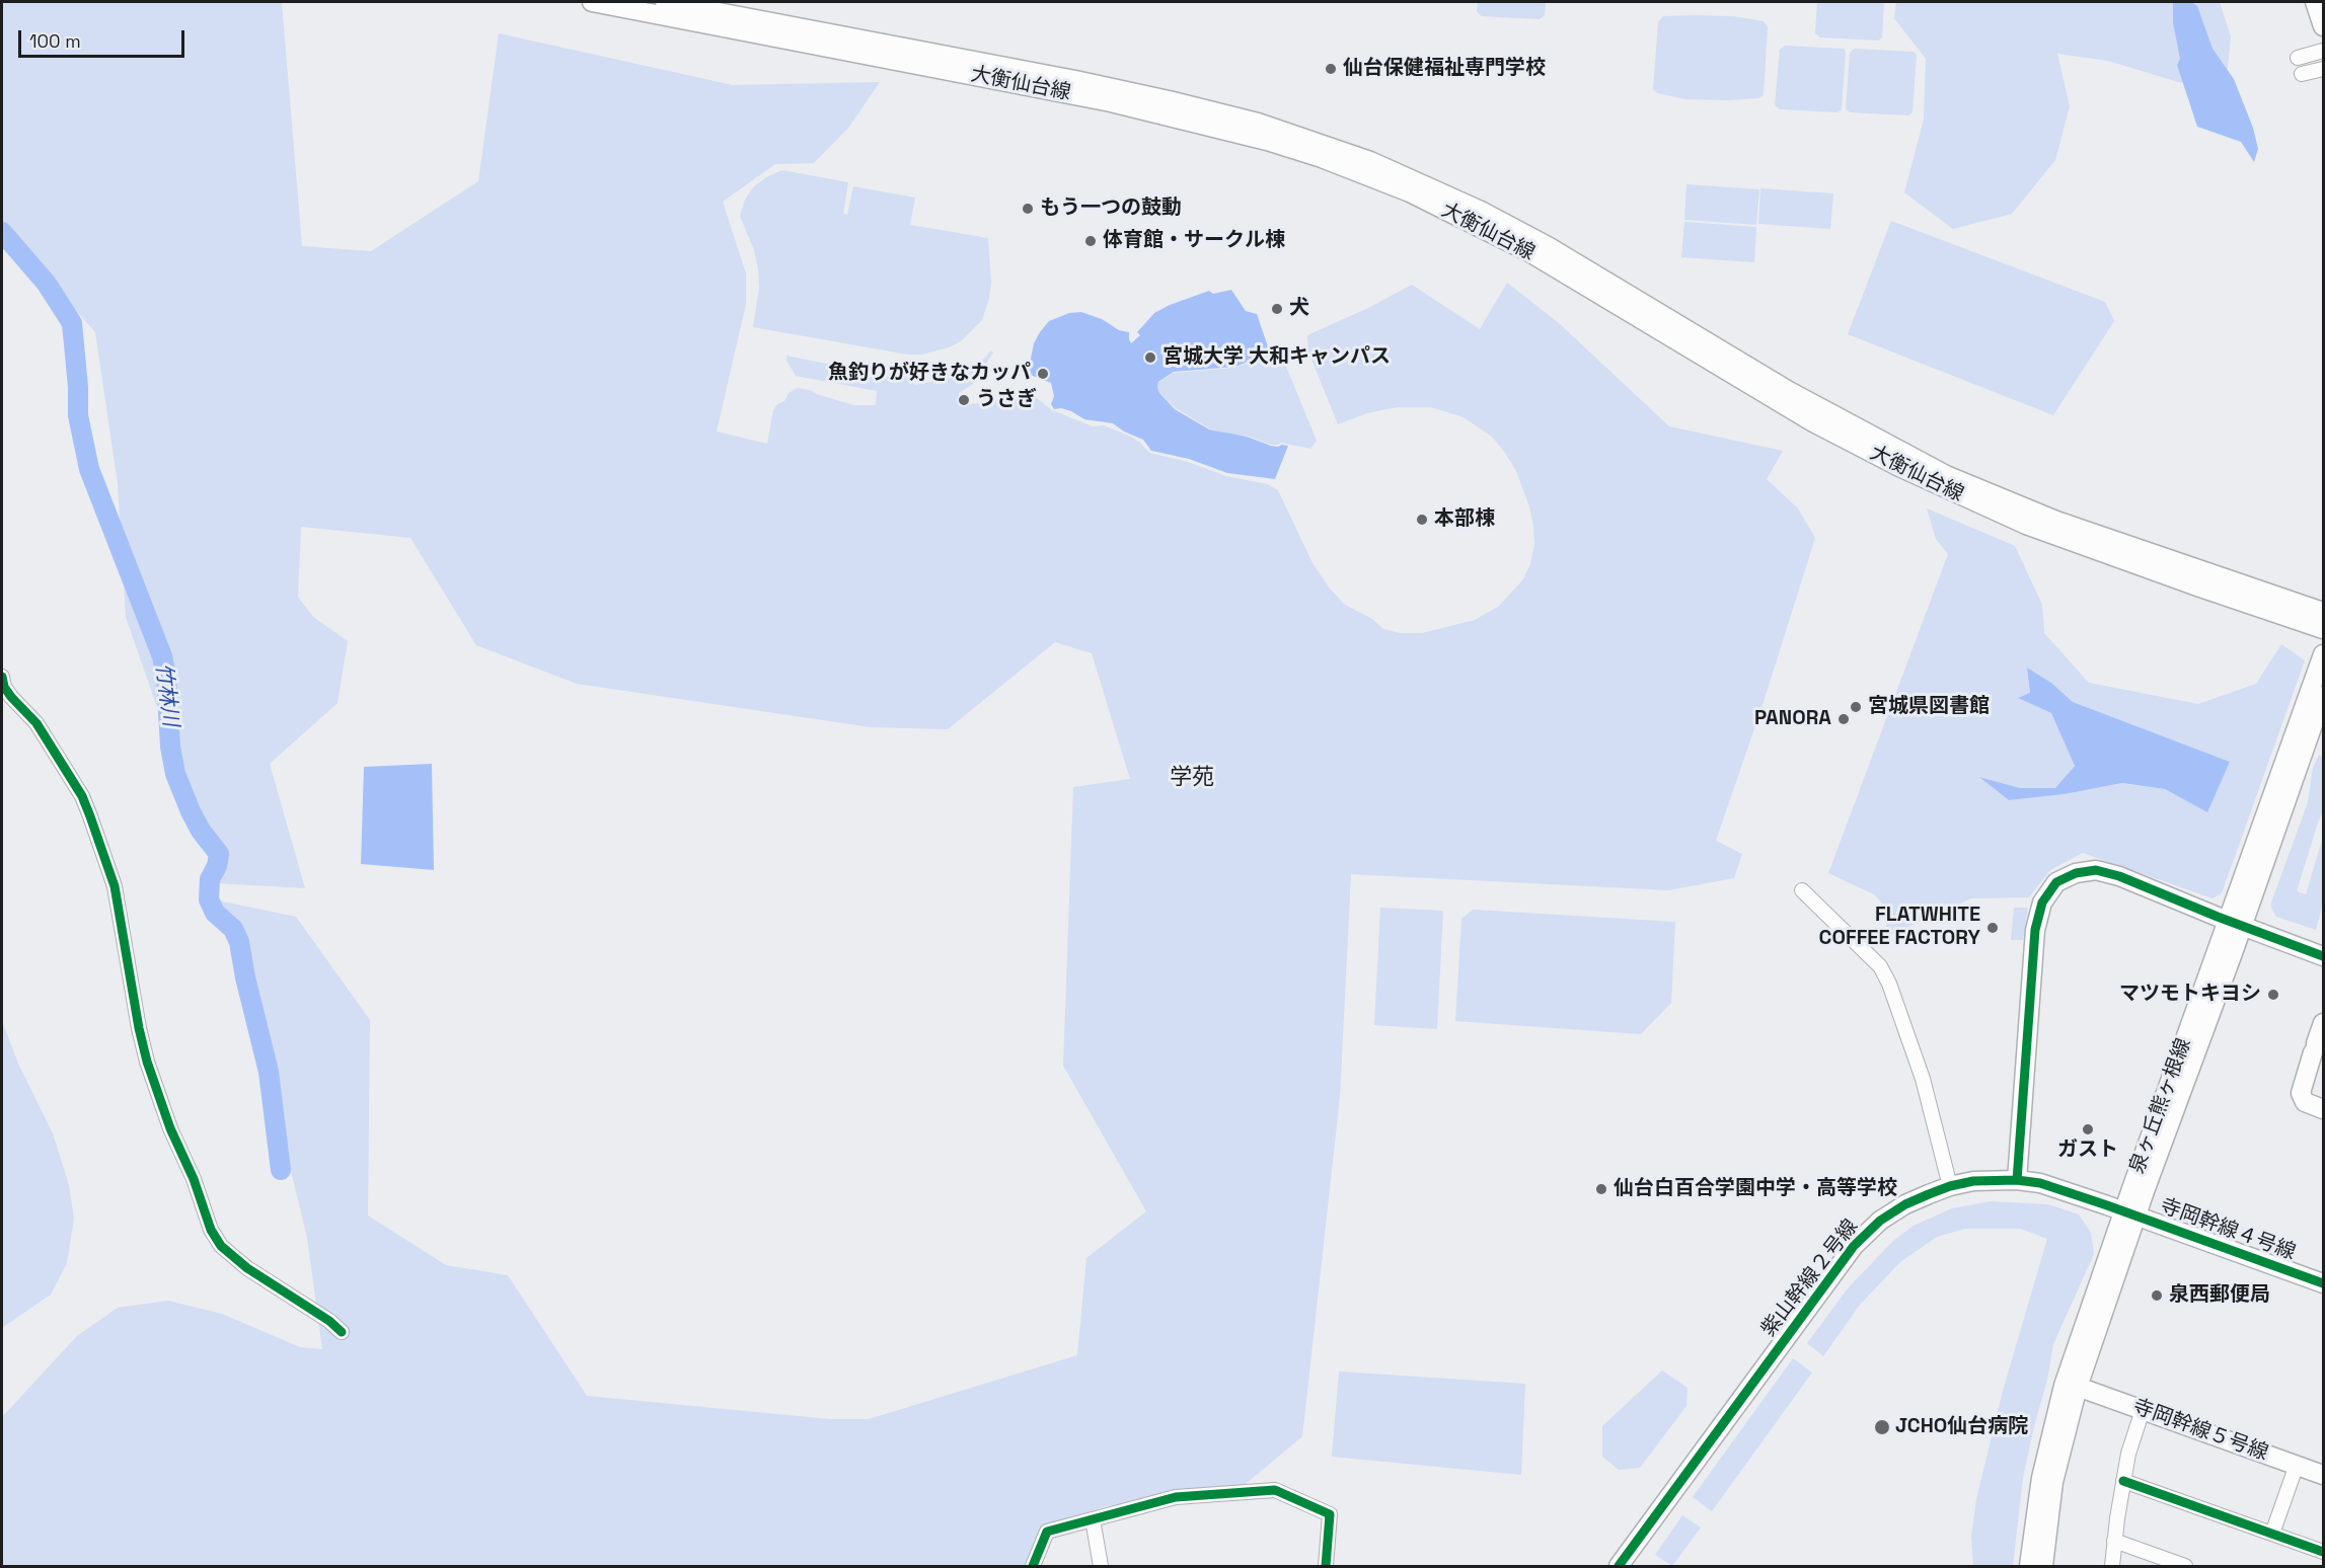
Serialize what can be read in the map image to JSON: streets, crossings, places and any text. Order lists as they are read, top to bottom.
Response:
{
  "streets": {
    "main road": [
      "大衡仙台線",
      "泉ヶ丘熊ヶ根線",
      "寺岡幹線４号線",
      "紫山幹線２号線",
      "寺岡幹線５号線"
    ]
  },
  "crossings": [
    ["泉ヶ丘熊ヶ根線", "寺岡幹線４号線"],
    ["泉ヶ丘熊ヶ根線", "紫山幹線２号線"],
    ["泉ヶ丘熊ヶ根線", "寺岡幹線５号線"],
    ["寺岡幹線４号線", "紫山幹線２号線"]
  ],
  "districts": ["学苑"],
  "water": ["竹林川"],
  "places": [
    "仙台保健福祉専門学校",
    "もう一つの鼓動",
    "体育館・サークル棟",
    "犬",
    "宮城大学 大和キャンパス",
    "魚釣りが好きなカッパ",
    "うさぎ",
    "本部棟",
    "宮城県図書館",
    "PANORA",
    "FLATWHITE COFFEE FACTORY",
    "マツモトキヨシ",
    "ガスト",
    "仙台白百合学園中学・高等学校",
    "泉西郵便局",
    "JCHO仙台病院"
  ],
  "scale_bar": "100 m"
}
